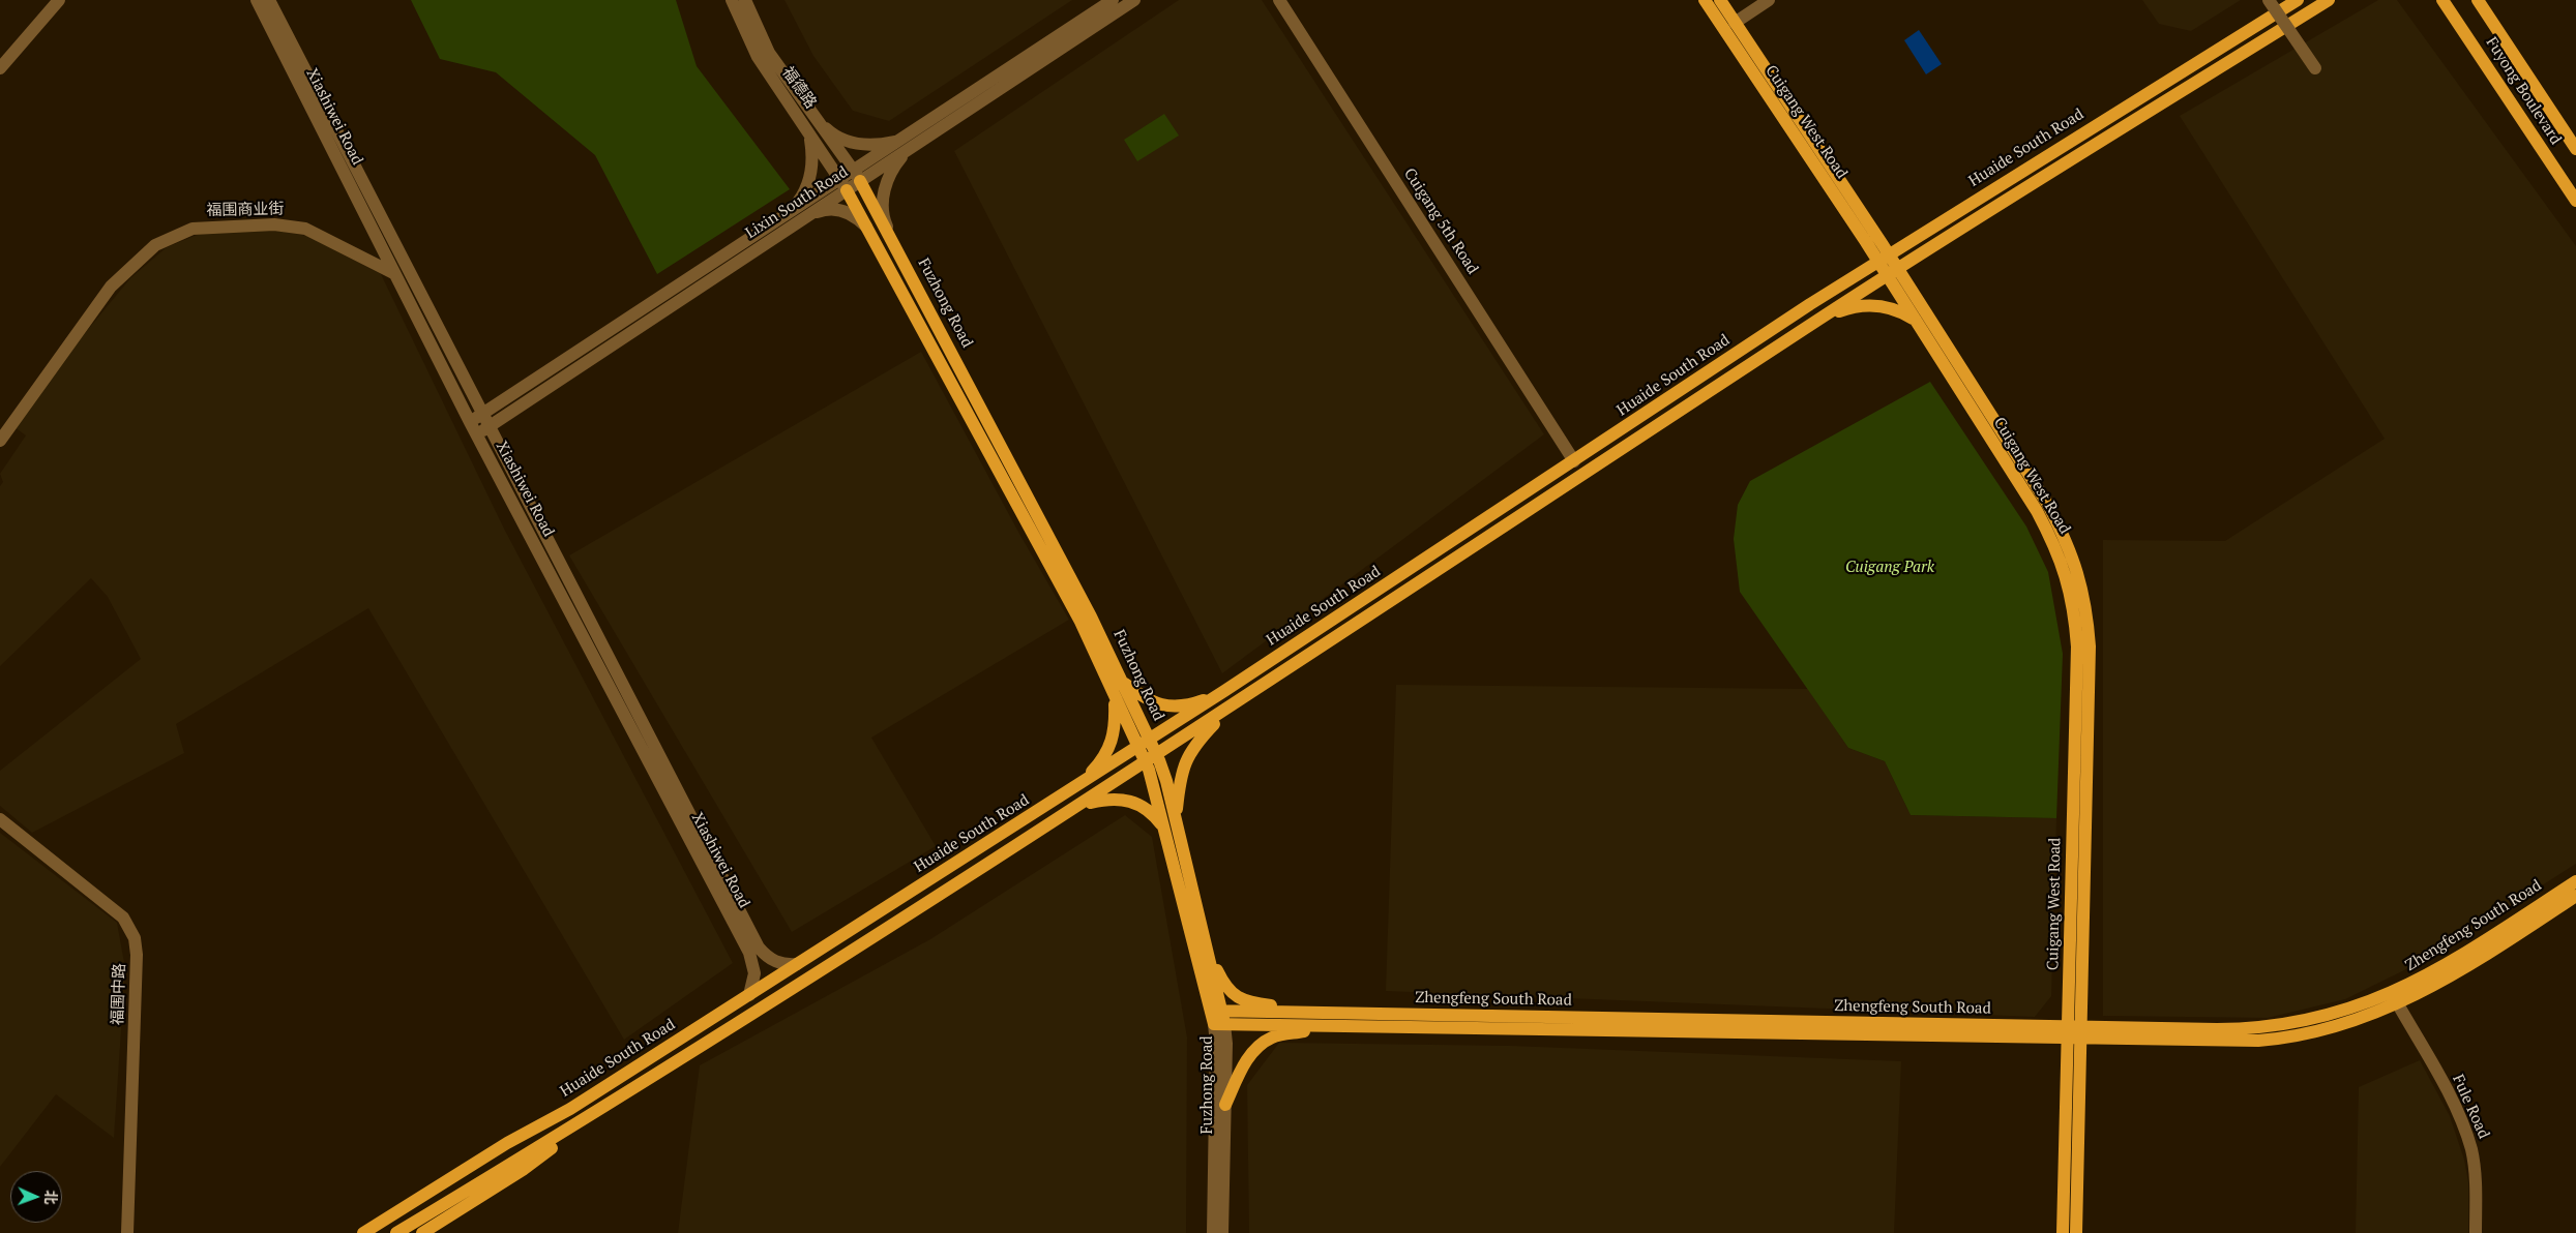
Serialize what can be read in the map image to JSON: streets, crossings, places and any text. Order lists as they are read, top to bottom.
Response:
{
  "streets": {
    "main road": [
      "Fuyong Boulevard",
      "Cuigang West Road",
      "Huaide South Road",
      "Fuzhong Road",
      "Zhengfeng South Road"
    ],
    "street": [
      "福德路",
      "Xiashiwei Road",
      "Lixin South Road",
      "福围商业街",
      "Cuigang 5th Road",
      "福围中路",
      "Fule Road"
    ]
  },
  "crossings": [
    ["福德路", "Lixin South Road"],
    ["福德路", "Fuzhong Road"],
    ["Xiashiwei Road", "Huaide South Road"],
    ["Xiashiwei Road", "Lixin South Road"],
    ["Xiashiwei Road", "福围商业街"],
    ["Cuigang West Road", "Huaide South Road"],
    ["Cuigang West Road", "Zhengfeng South Road"],
    ["Huaide South Road", "Cuigang 5th Road"],
    ["Huaide South Road", "Fuzhong Road"],
    ["Lixin South Road", "Fuzhong Road"],
    ["Fuzhong Road", "Zhengfeng South Road"],
    ["Zhengfeng South Road", "Fule Road"]
  ],
  "parks": ["Cuigang Park"],
  "north": "right"
}
